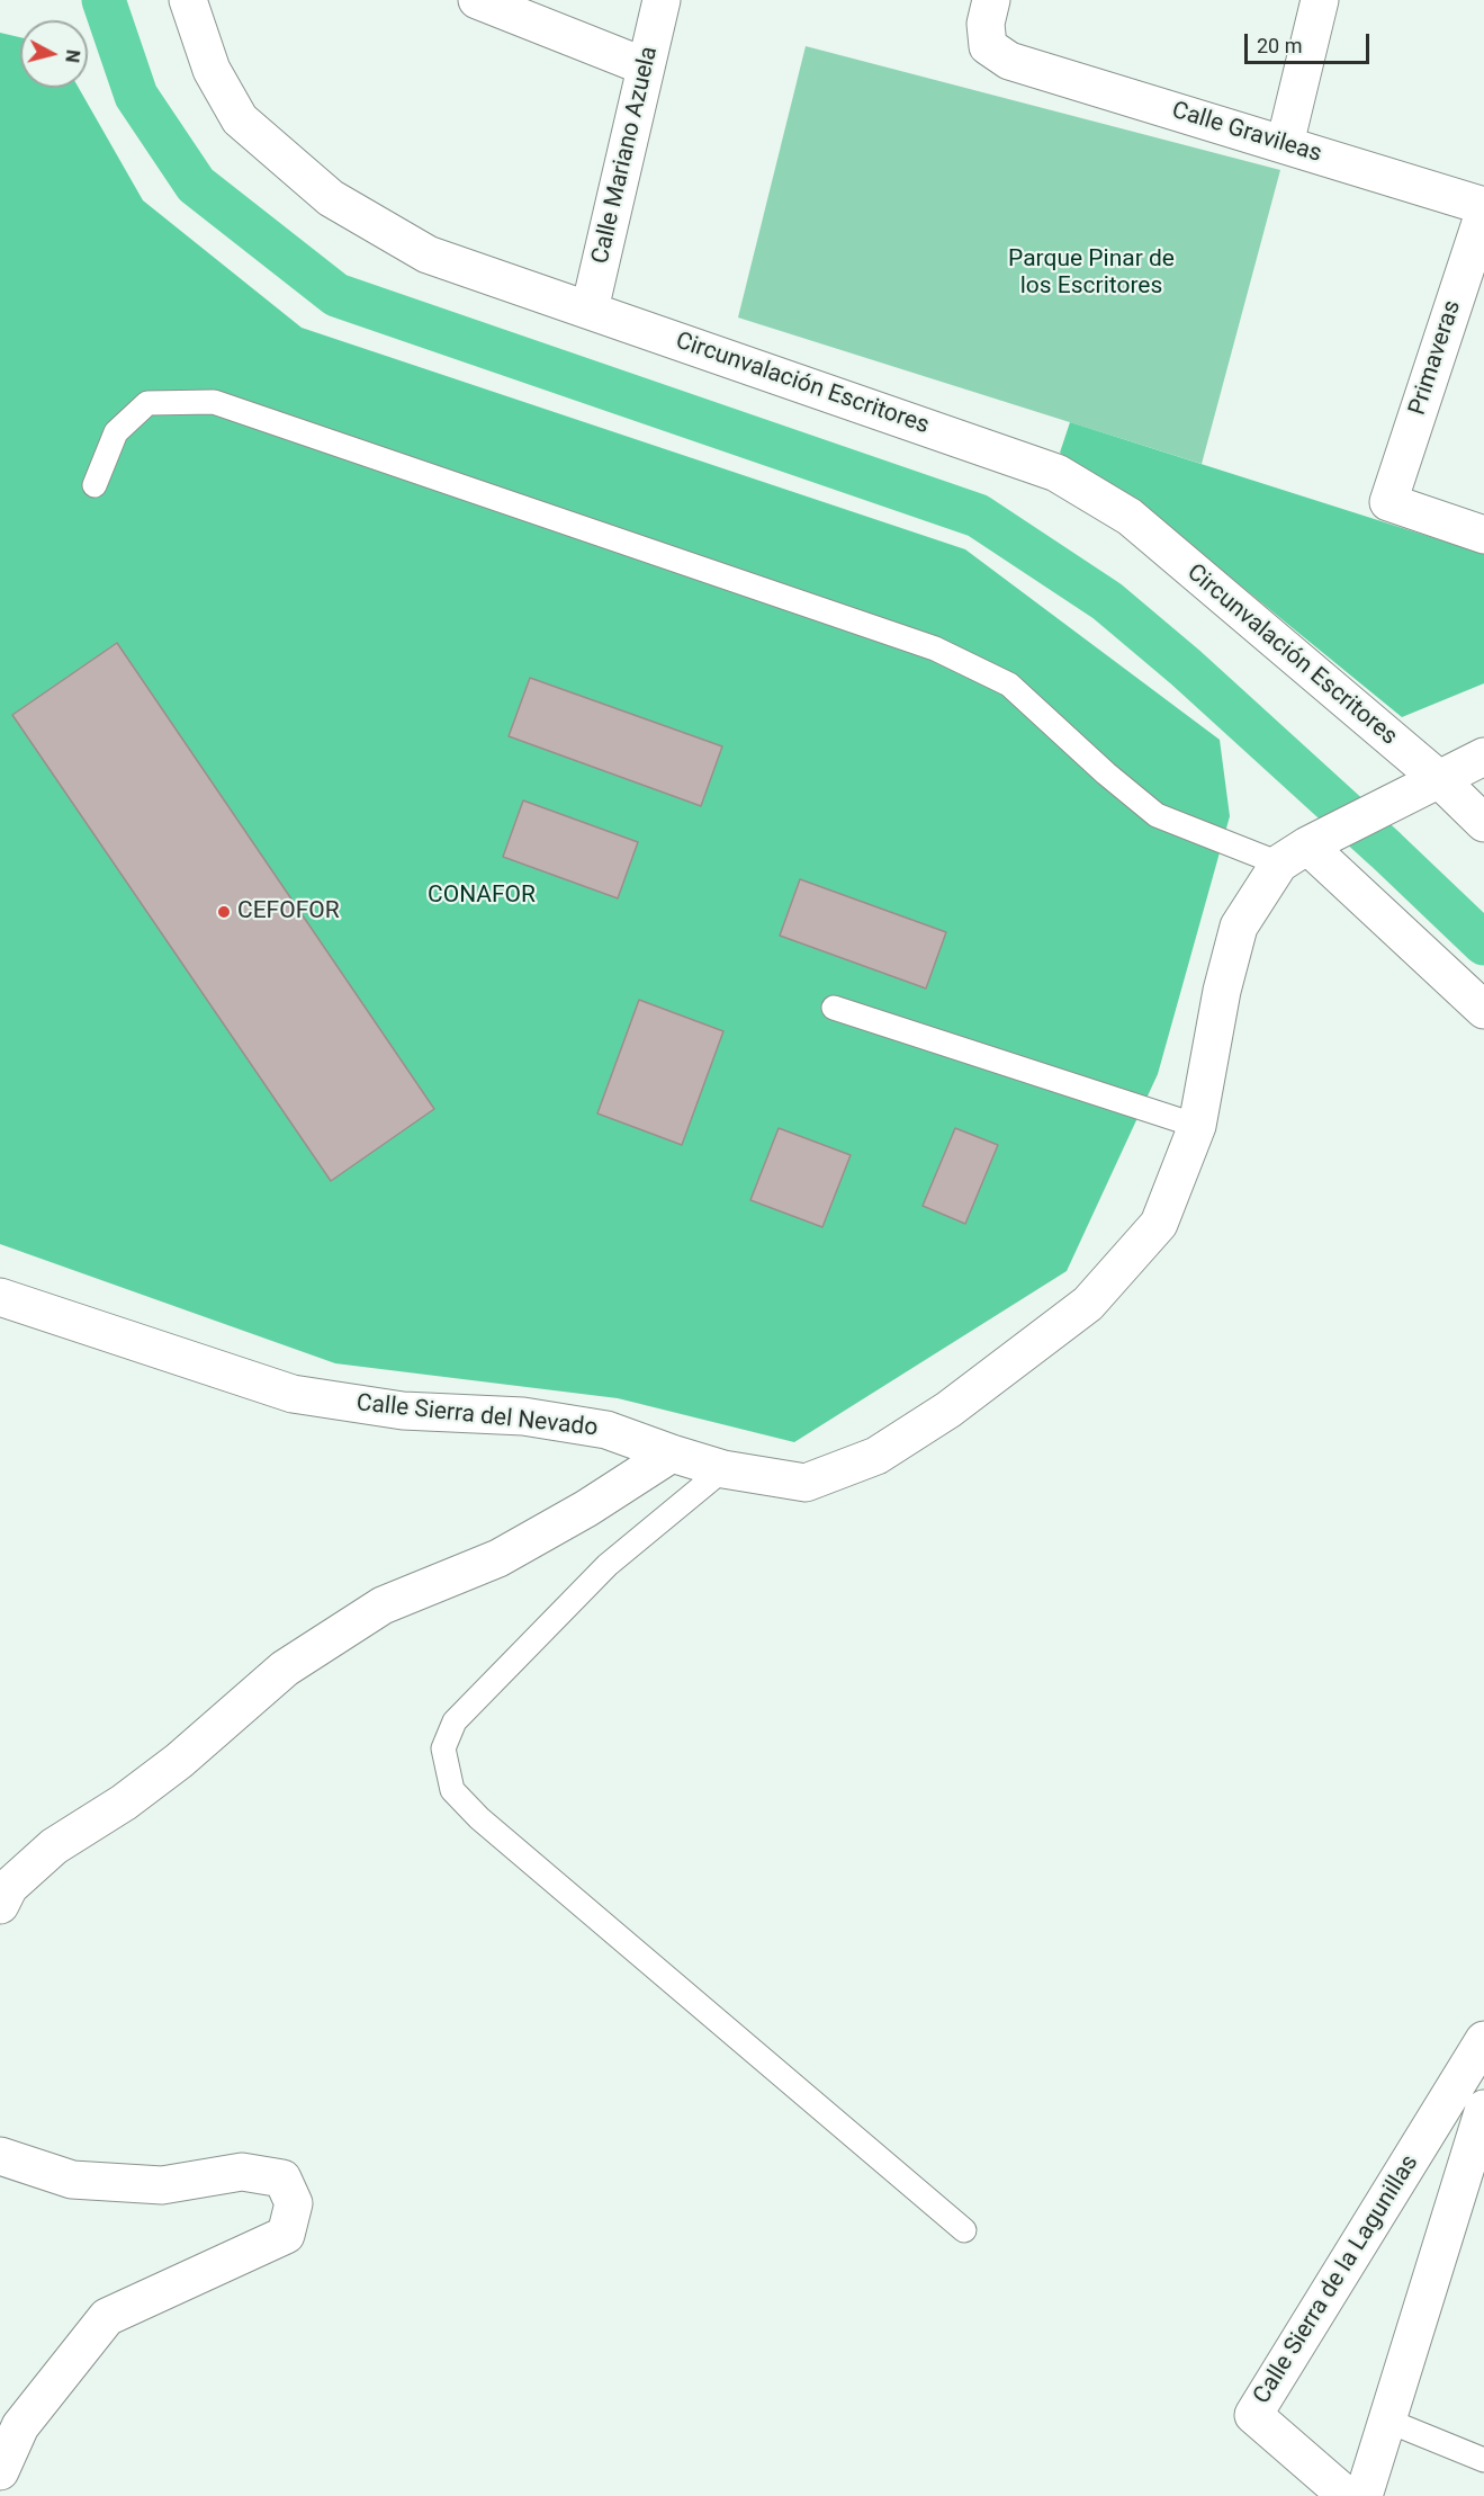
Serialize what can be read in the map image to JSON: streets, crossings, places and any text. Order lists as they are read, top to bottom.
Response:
{
  "streets": {
    "street": [
      "Calle Gravileas",
      "Calle Mariano Azuela",
      "Primaveras",
      "Circunvalación Escritores",
      "Calle Sierra del Nevado",
      "Calle Sierra de la Lagunillas"
    ]
  },
  "crossings": [
    ["Calle Mariano Azuela", "Circunvalación Escritores"]
  ],
  "parks": ["Parque Pinar de los Escritores", "CONAFOR"],
  "places": ["CEFOFOR"],
  "scale_bar": "20 m",
  "north": "right"
}
